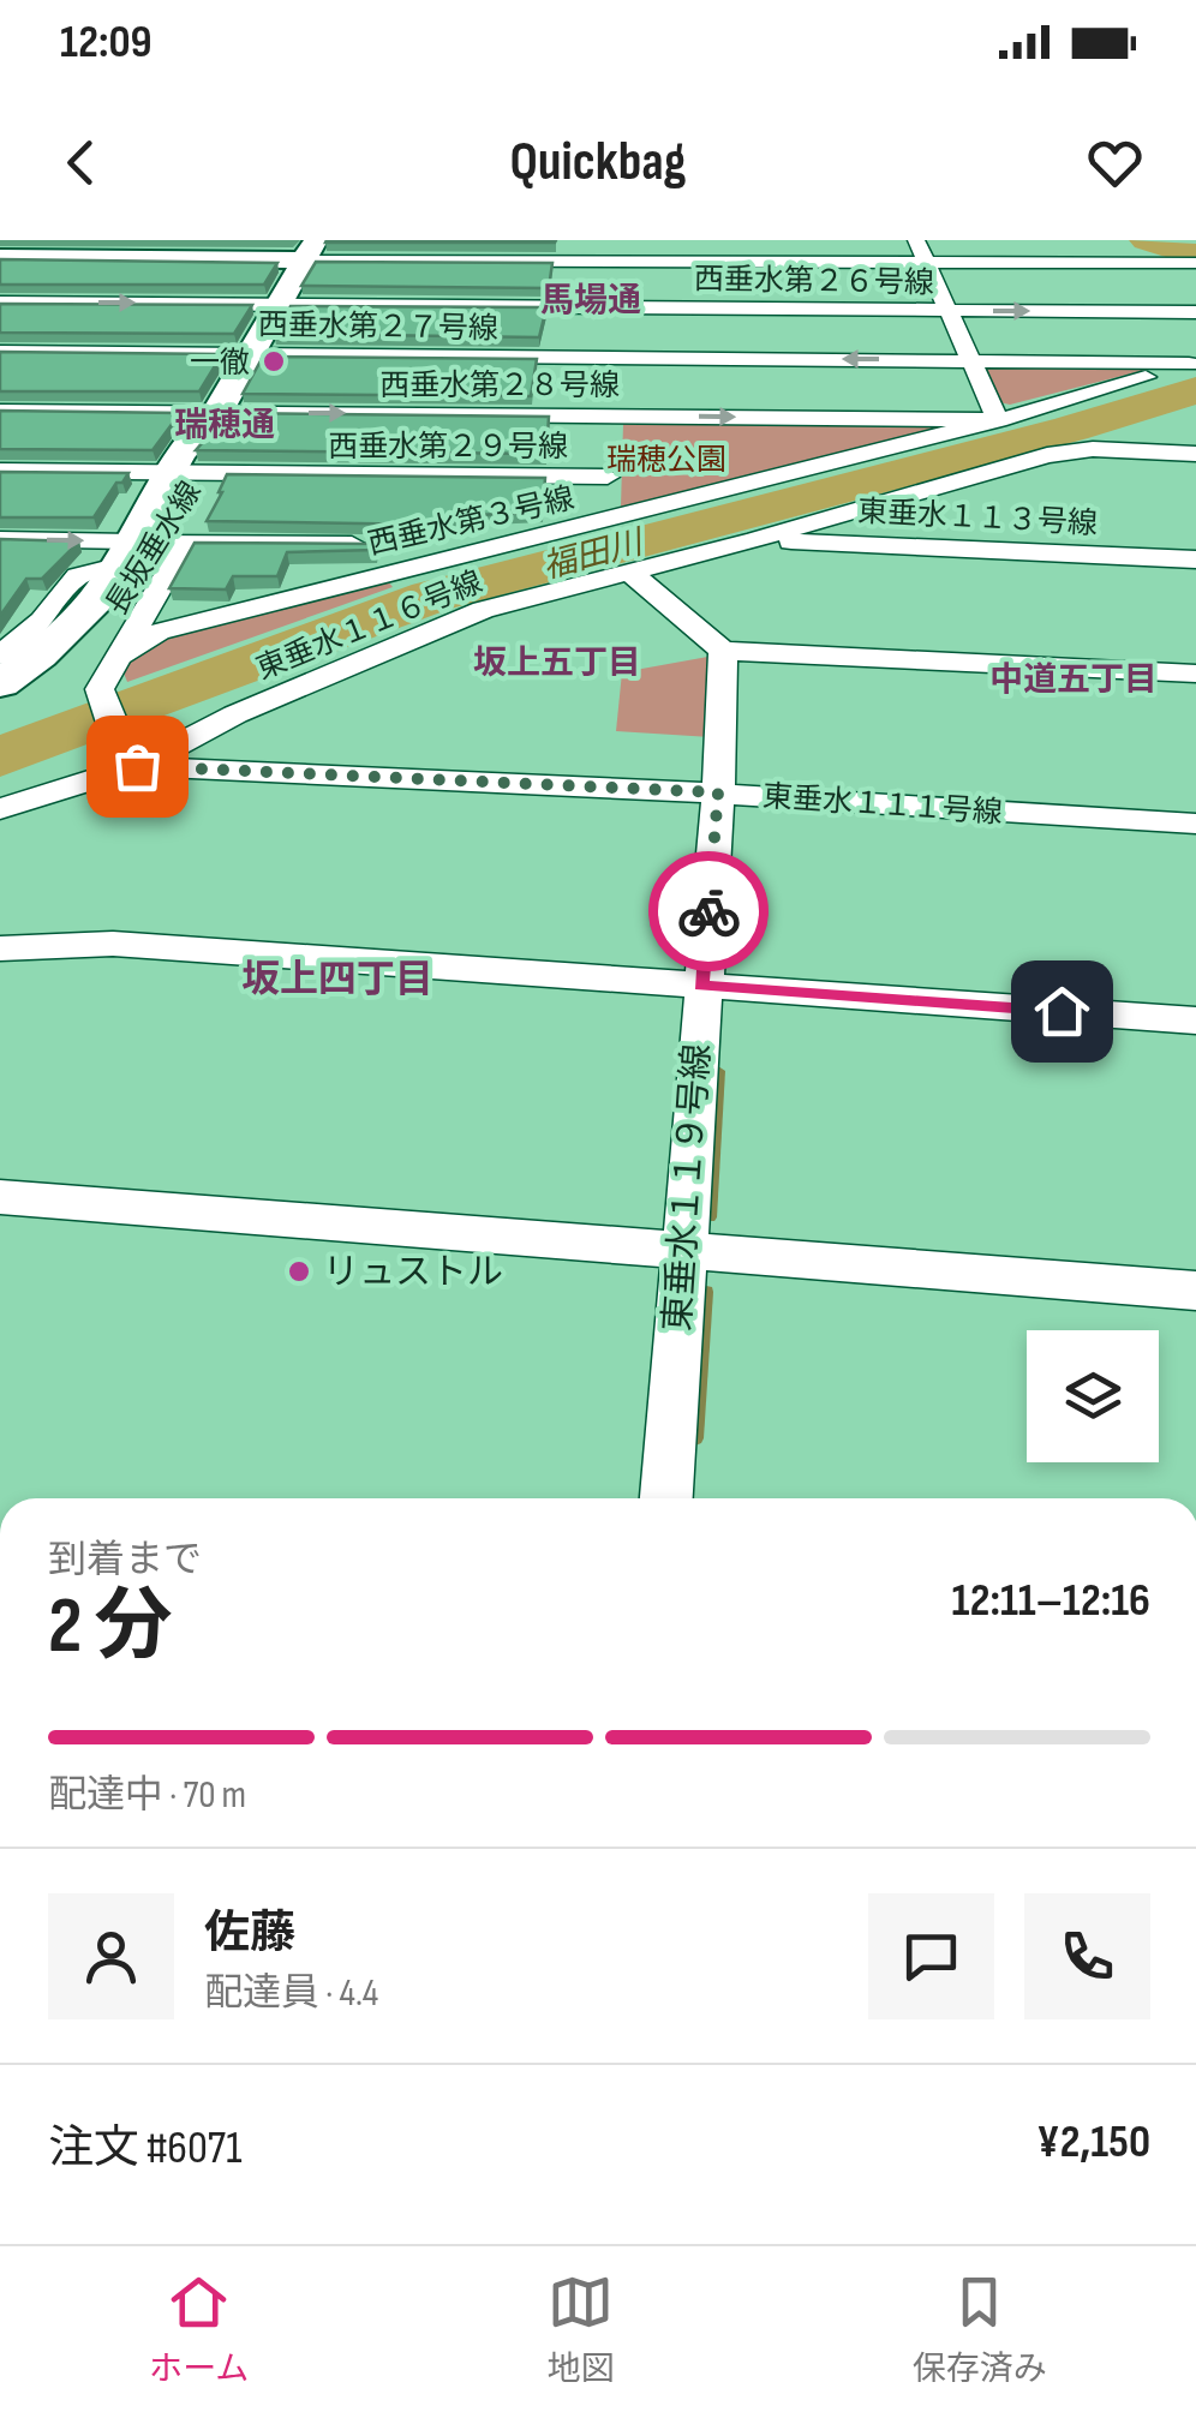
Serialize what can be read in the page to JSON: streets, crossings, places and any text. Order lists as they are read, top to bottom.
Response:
{
  "streets": {
    "main road": ["長坂垂水線"],
    "street": [
      "西垂水第２６号線",
      "西垂水第２７号線",
      "西垂水第２８号線",
      "西垂水第２９号線",
      "東垂水１１３号線",
      "西垂水第３号線",
      "東垂水１１６号線",
      "東垂水１１１号線",
      "東垂水１１９号線"
    ]
  },
  "crossings": [
    ["西垂水第２６号線", "西垂水第２７号線"],
    ["西垂水第２６号線", "西垂水第２８号線"],
    ["西垂水第２６号線", "西垂水第２９号線"],
    ["西垂水第２６号線", "長坂垂水線"],
    ["西垂水第２７号線", "西垂水第２８号線"],
    ["西垂水第２７号線", "西垂水第２９号線"],
    ["西垂水第２７号線", "西垂水第３号線"],
    ["西垂水第２７号線", "長坂垂水線"],
    ["西垂水第２８号線", "西垂水第２９号線"],
    ["西垂水第２８号線", "西垂水第３号線"],
    ["西垂水第２８号線", "長坂垂水線"],
    ["西垂水第２９号線", "長坂垂水線"],
    ["東垂水１１３号線", "東垂水１１６号線"],
    ["東垂水１１６号線", "東垂水１１１号線"],
    ["東垂水１１１号線", "東垂水１１９号線"]
  ],
  "districts": [
    "馬場通",
    "瑞穂通",
    "坂上五丁目",
    "中道五丁目",
    "坂上四丁目"
  ],
  "water": ["福田川"],
  "parks": ["瑞穂公園"],
  "places": ["一徹", "リュストル"],
  "page": {
    "status": "12:09",
    "header": "Quickbag",
    "heading": ["2 分", "到着まで", "12:11–12:16"],
    "panel": [
      "佐藤",
      "配達員 · 4.4",
      "注文 #6071",
      "¥2,150"
    ],
    "bar": "配達中 · 70 m",
    "tabs": ["ホーム", "地図", "保存済み"]
  }
}
